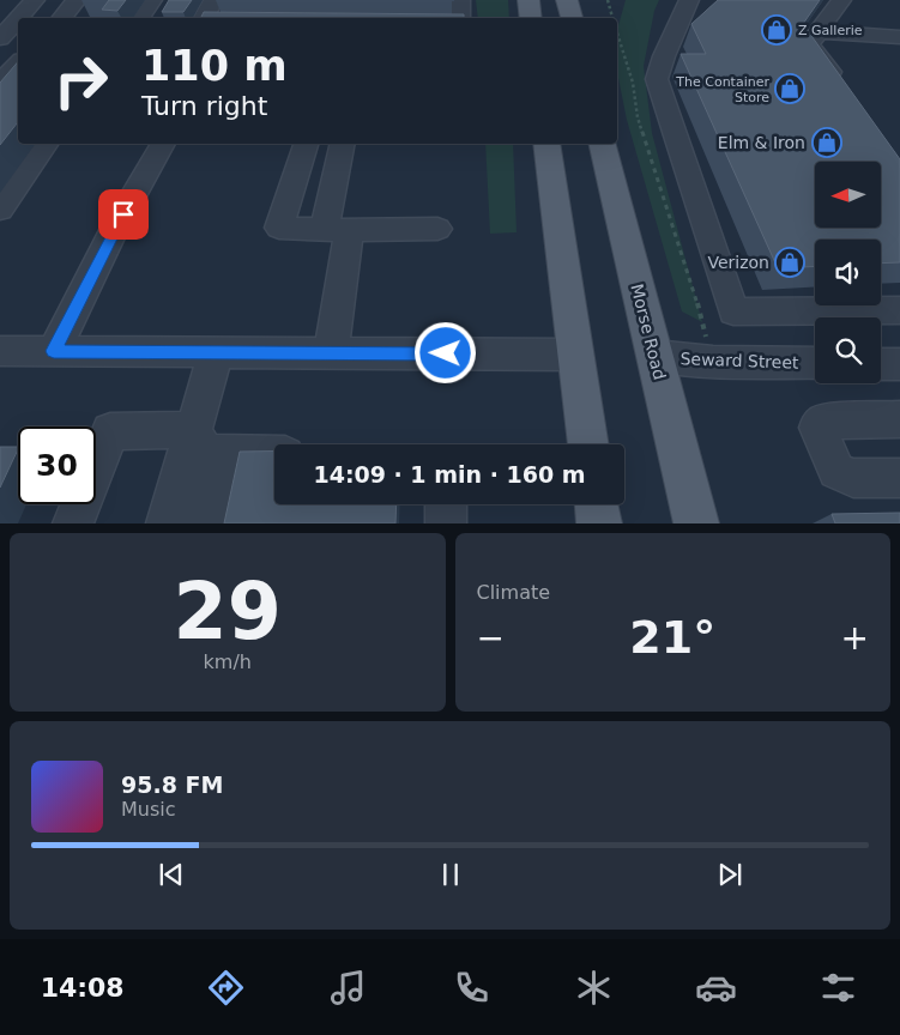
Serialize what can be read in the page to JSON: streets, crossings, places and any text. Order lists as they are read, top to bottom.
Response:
{
  "streets": {
    "main road": ["Morse Road"],
    "street": ["Seward Street"]
  },
  "crossings": [
    ["Morse Road", "Seward Street"]
  ],
  "places": {
    "shop": [
      "Z Gallerie",
      "The Container Store",
      "Elm & Iron",
      "Verizon"
    ]
  },
  "north": "left",
  "page": {
    "turn": ["110 m", "Turn right"],
    "limit": "30",
    "trip": "14:09 · 1 min · 160 m",
    "tile": [
      ["29", "km/h"],
      "Climate"
    ],
    "heat": ["−", "21°", "+"],
    "song": ["95.8 FM", "Music"],
    "tabs": "14:08"
  }
}
